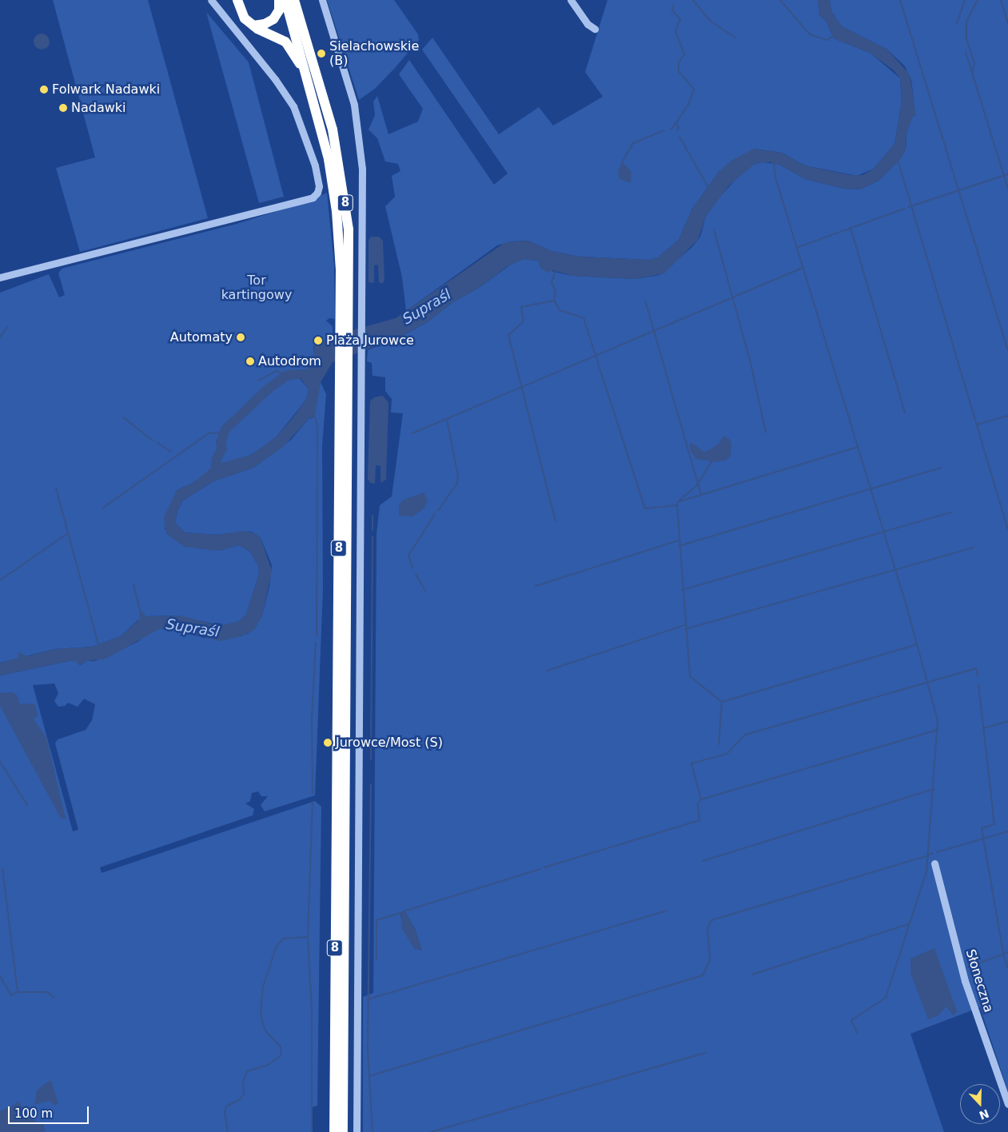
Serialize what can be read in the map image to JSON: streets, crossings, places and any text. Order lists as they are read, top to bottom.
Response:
{
  "streets": {
    "highway": ["8"],
    "street": ["Słoneczna"]
  },
  "water": ["Supraśl"],
  "parks": ["Tor kartingowy"],
  "places": [
    "Sielachowskie (B)",
    "Folwark Nadawki",
    "Nadawki",
    "Automaty",
    "Plaża Jurowce",
    "Autodrom",
    "Jurowce/Most (S)"
  ],
  "scale_bar": "100 m",
  "north": "bottom"
}
